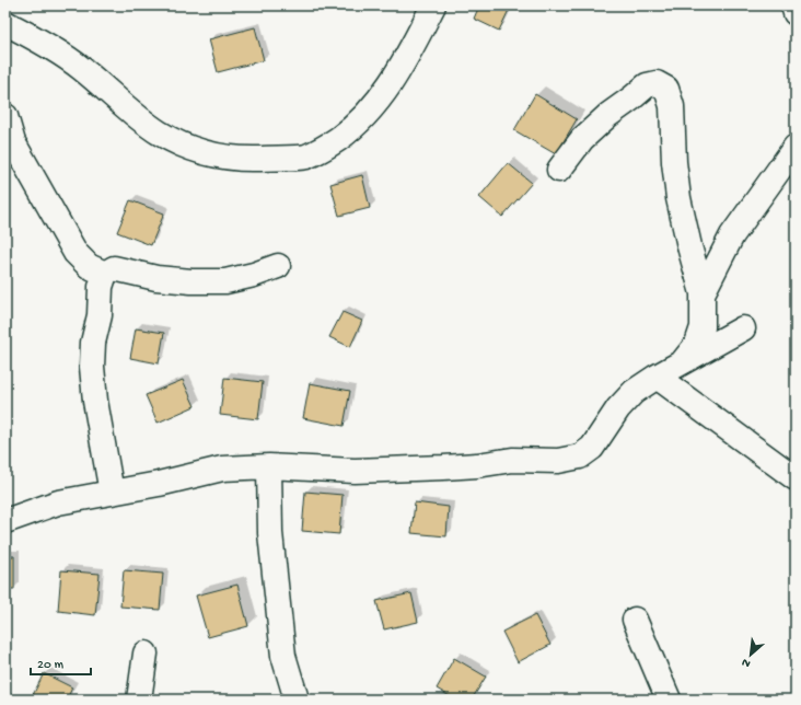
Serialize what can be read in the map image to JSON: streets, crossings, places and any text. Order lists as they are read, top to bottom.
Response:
{
  "scale_bar": "20 m",
  "north": "bottom left"
}
